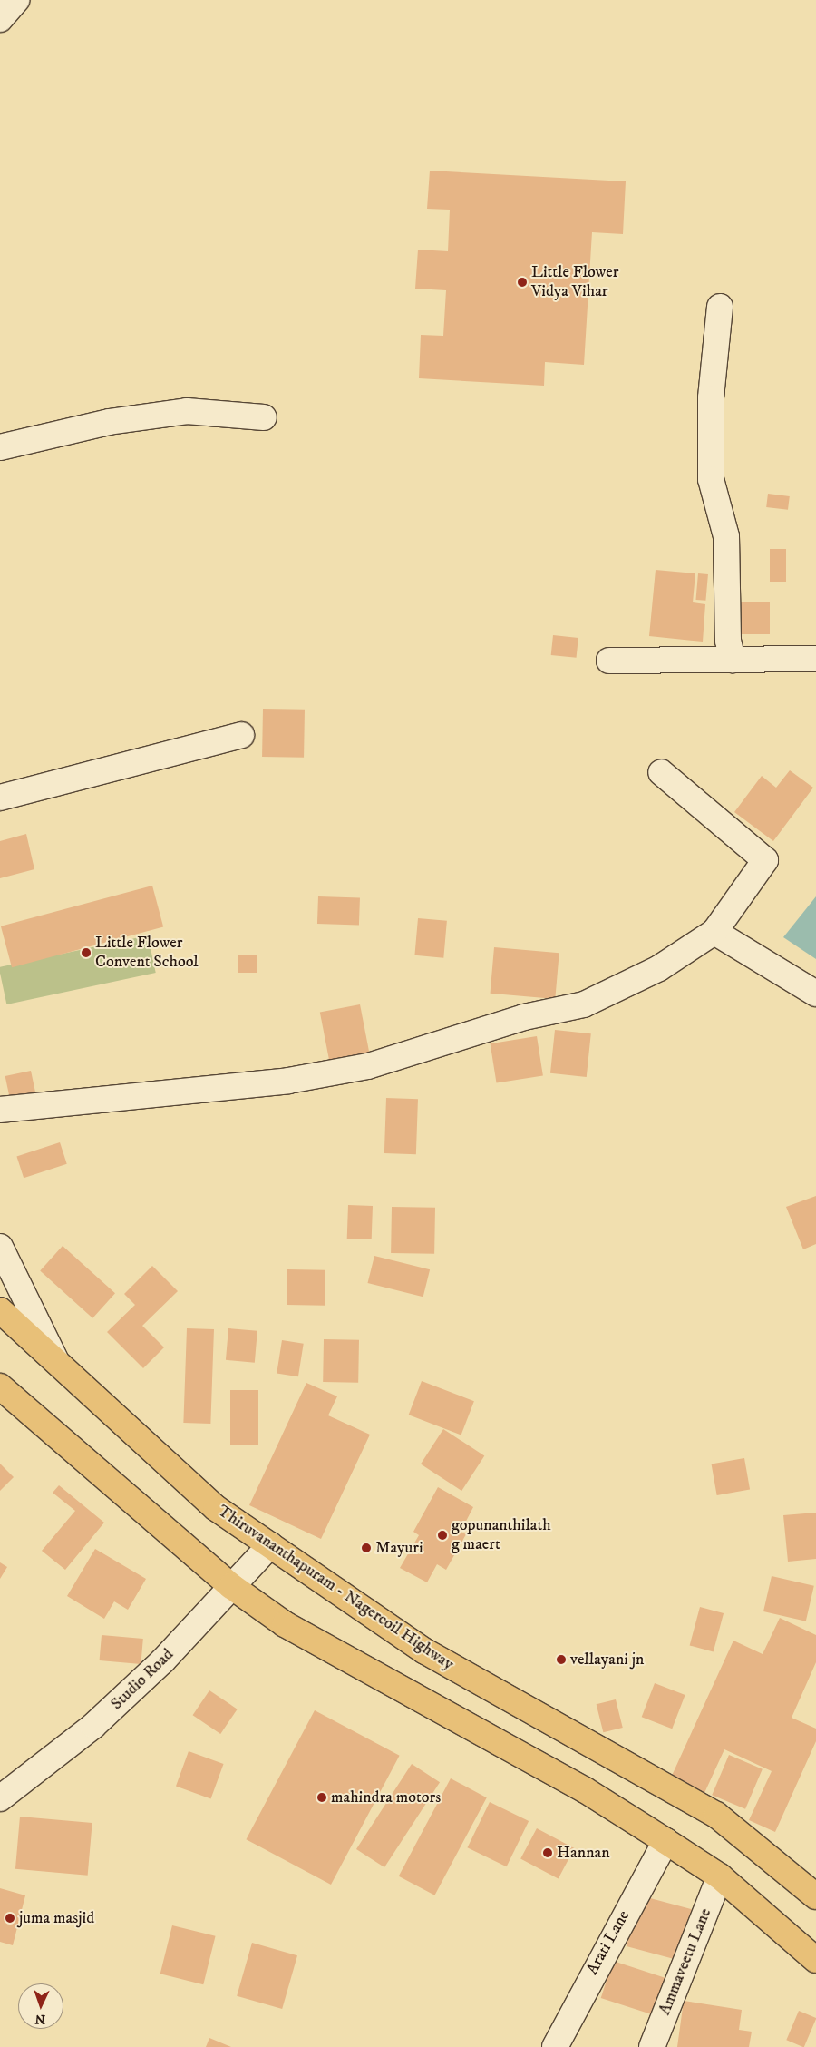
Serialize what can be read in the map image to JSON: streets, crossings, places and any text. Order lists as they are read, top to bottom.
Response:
{
  "streets": {
    "main road": ["Thiruvananthapuram - Nagercoil Highway"],
    "street": ["Studio Road", "Arati Lane", "Ammaveetu Lane"]
  },
  "crossings": [
    ["Thiruvananthapuram - Nagercoil Highway", "Studio Road"]
  ],
  "places": [
    "Little Flower Vidya Vihar",
    "Little Flower Convent School",
    "gopunanthilath g maert",
    "Mayuri",
    "vellayani jn",
    "mahindra motors",
    "Hannan",
    "juma masjid"
  ],
  "north": "bottom"
}
